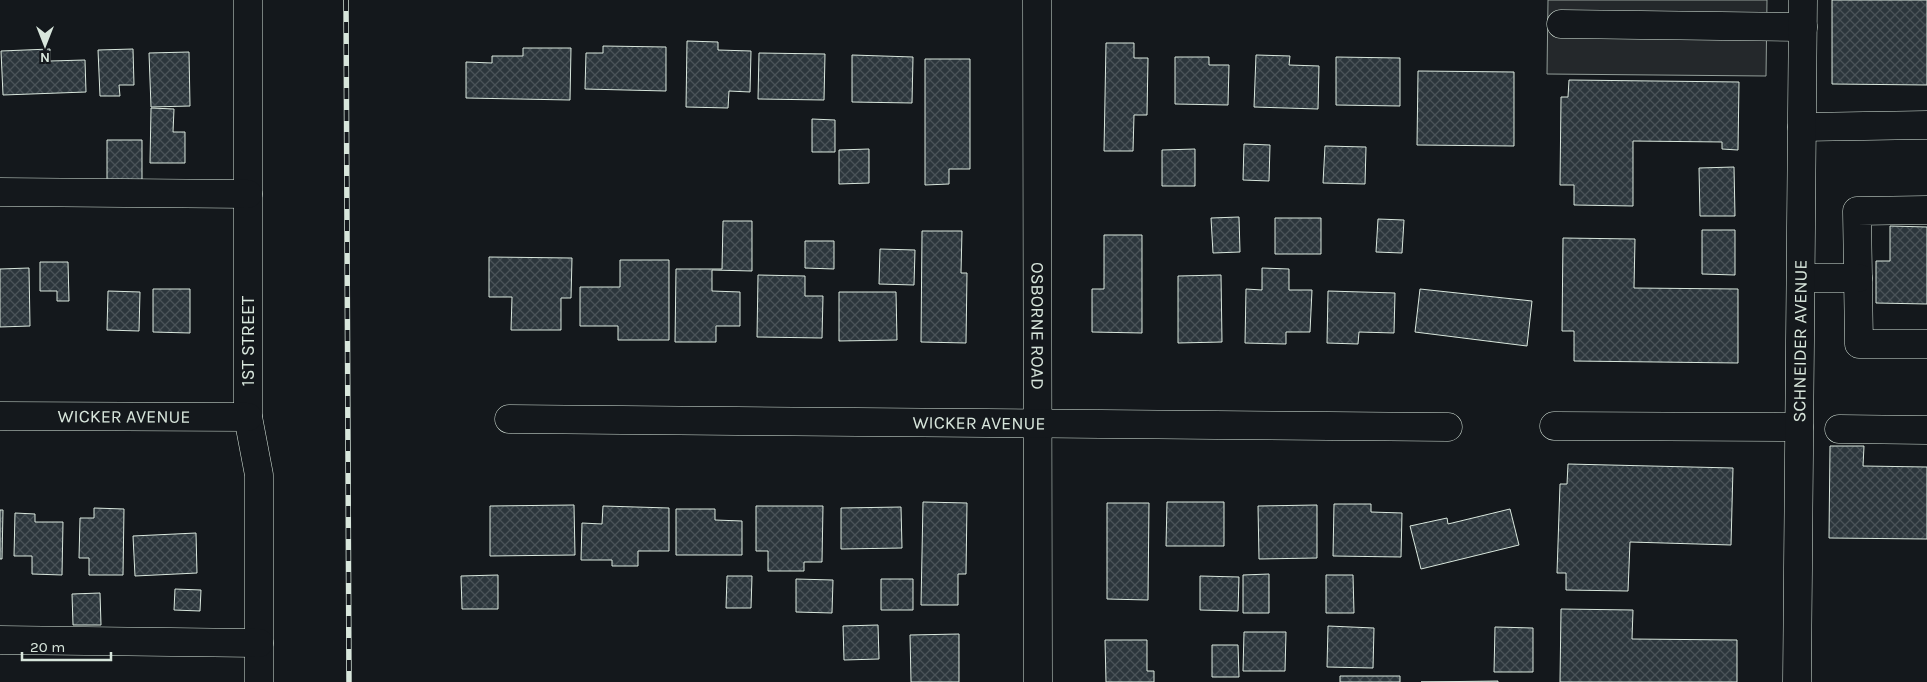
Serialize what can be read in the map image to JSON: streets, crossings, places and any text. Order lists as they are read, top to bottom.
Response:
{
  "streets": {
    "street": [
      "OSBORNE ROAD",
      "1ST STREET",
      "SCHNEIDER AVENUE",
      "WICKER AVENUE"
    ]
  },
  "crossings": [
    ["OSBORNE ROAD", "WICKER AVENUE"],
    ["1ST STREET", "WICKER AVENUE"]
  ],
  "scale_bar": "20 m",
  "north": "bottom"
}
